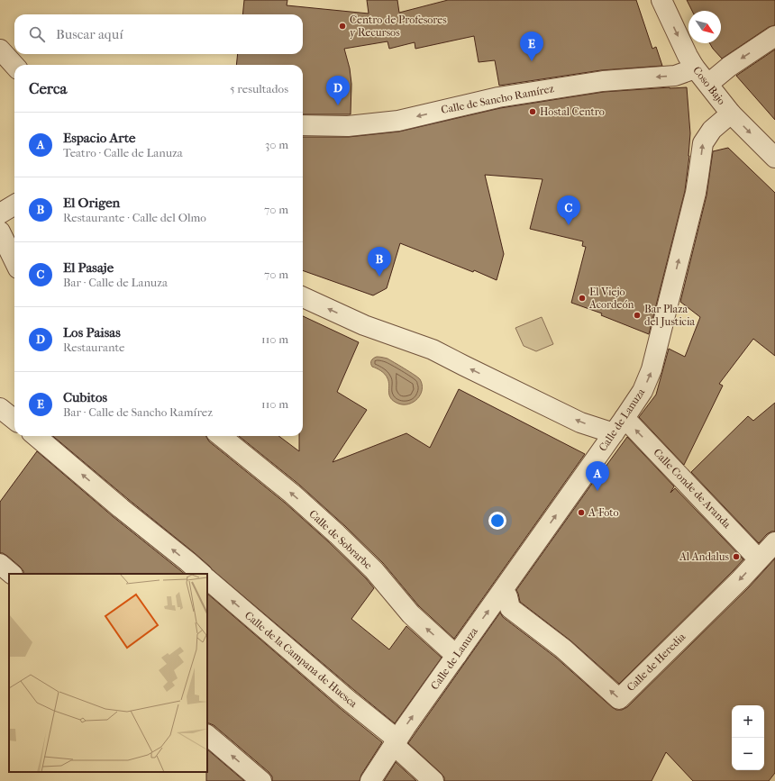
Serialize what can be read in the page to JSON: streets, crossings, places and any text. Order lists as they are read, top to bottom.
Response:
{
  "streets": {
    "street": [
      "Coso Bajo",
      "Calle de Sancho Ramírez",
      "Calle de Lanuza",
      "Calle Conde de Aranda",
      "Calle de Sobrarbe",
      "Calle de la Campana de Huesca",
      "Calle de Heredia"
    ]
  },
  "crossings": [
    ["Coso Bajo", "Calle de Sancho Ramírez"],
    ["Coso Bajo", "Calle de Lanuza"],
    ["Calle de Lanuza", "Calle Conde de Aranda"],
    ["Calle de Lanuza", "Calle de Sobrarbe"],
    ["Calle de Lanuza", "Calle de la Campana de Huesca"],
    ["Calle de Lanuza", "Calle de Heredia"],
    ["Calle Conde de Aranda", "Calle de Heredia"]
  ],
  "one_way": [
    "Coso Bajo",
    "Calle de Sancho Ramírez",
    "Calle de Lanuza",
    "Calle Conde de Aranda",
    "Calle de la Campana de Huesca"
  ],
  "places": [
    "Centro de Profesores y Recursos",
    "Hostal Centro",
    "El Viejo Acordeón",
    "Bar Plaza del Justicia",
    "A-Foto",
    "Al Andalus"
  ],
  "north": "bottom right",
  "page": {
    "search": "Buscar aquí",
    "pins": [
      "E",
      "D",
      "C",
      "B",
      "A"
    ],
    "heading": ["Cerca", "5 resultados"],
    "list": [
      {
        "mark": "A",
        "name": "Espacio Arte",
        "note": "Teatro · Calle de Lanuza",
        "value": "30 m"
      },
      {
        "mark": "B",
        "name": "El Origen",
        "note": "Restaurante · Calle del Olmo",
        "value": "70 m"
      },
      {
        "mark": "C",
        "name": "El Pasaje",
        "note": "Bar · Calle de Lanuza",
        "value": "70 m"
      },
      {
        "mark": "D",
        "name": "Los Paisas",
        "note": "Restaurante",
        "value": "110 m"
      },
      {
        "mark": "E",
        "name": "Cubitos",
        "note": "Bar · Calle de Sancho Ramírez",
        "value": "110 m"
      }
    ],
    "map_buttons": ["+", "−"]
  }
}
